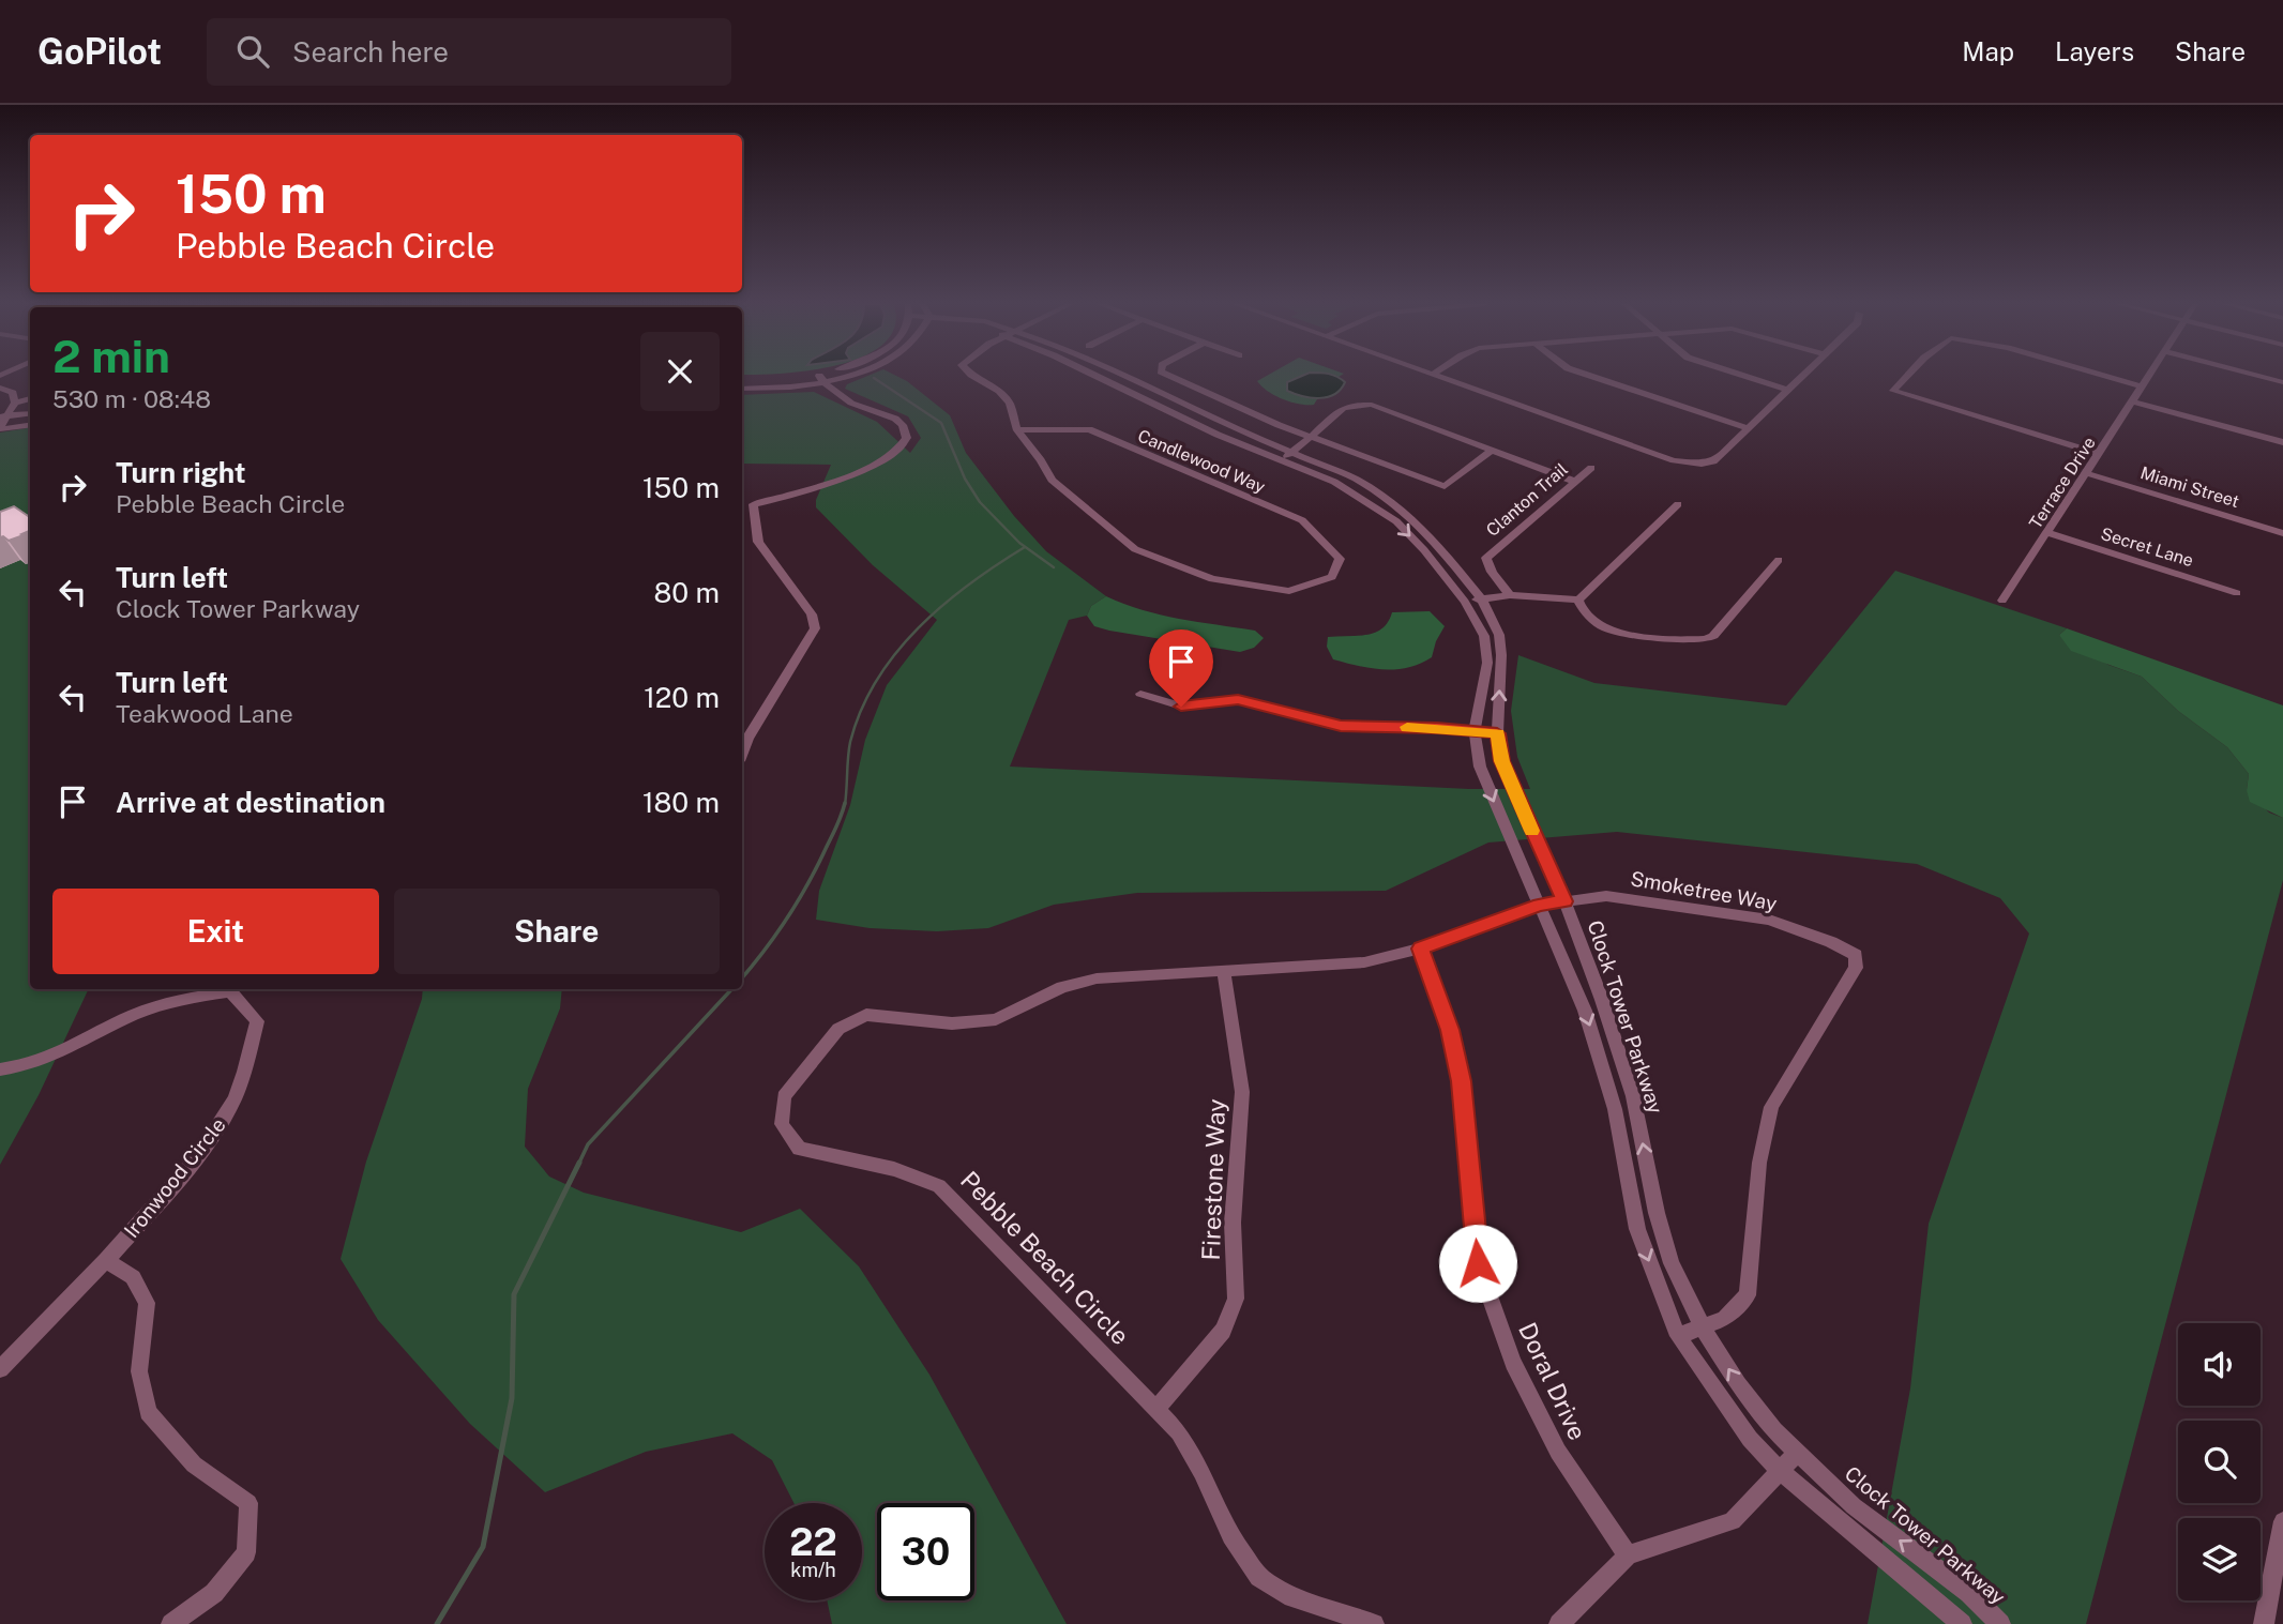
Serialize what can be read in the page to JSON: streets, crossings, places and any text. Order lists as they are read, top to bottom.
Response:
{
  "streets": {
    "street": [
      "Candlewood Way",
      "Terrace Drive",
      "Miami Street",
      "Clanton Trail",
      "Secret Lane",
      "Smoketree Way",
      "Clock Tower Parkway",
      "Ironwood Circle",
      "Firestone Way",
      "Pebble Beach Circle",
      "Doral Drive"
    ]
  },
  "crossings": [
    ["Terrace Drive", "Miami Street"],
    ["Terrace Drive", "Secret Lane"],
    ["Smoketree Way", "Clock Tower Parkway"],
    ["Smoketree Way", "Pebble Beach Circle"],
    ["Clock Tower Parkway", "Pebble Beach Circle"],
    ["Firestone Way", "Pebble Beach Circle"],
    ["Pebble Beach Circle", "Doral Drive"]
  ],
  "page": {
    "header": "GoPilot",
    "search": "Search here",
    "nav": ["Map", "Layers", "Share"],
    "turn": ["150 m", "Pebble Beach Circle"],
    "heading": ["2 min", "530 m · 08:48"],
    "list": [
      {
        "name": "Turn right",
        "note": "Pebble Beach Circle",
        "value": "150 m"
      },
      {
        "name": "Turn left",
        "note": "Clock Tower Parkway",
        "value": "80 m"
      },
      {
        "name": "Turn left",
        "note": "Teakwood Lane",
        "value": "120 m"
      },
      {
        "name": "Arrive at destination",
        "value": "180 m"
      }
    ],
    "buttons": ["Exit", "Share"],
    "speed": "22 km/h",
    "limit": "30"
  }
}
